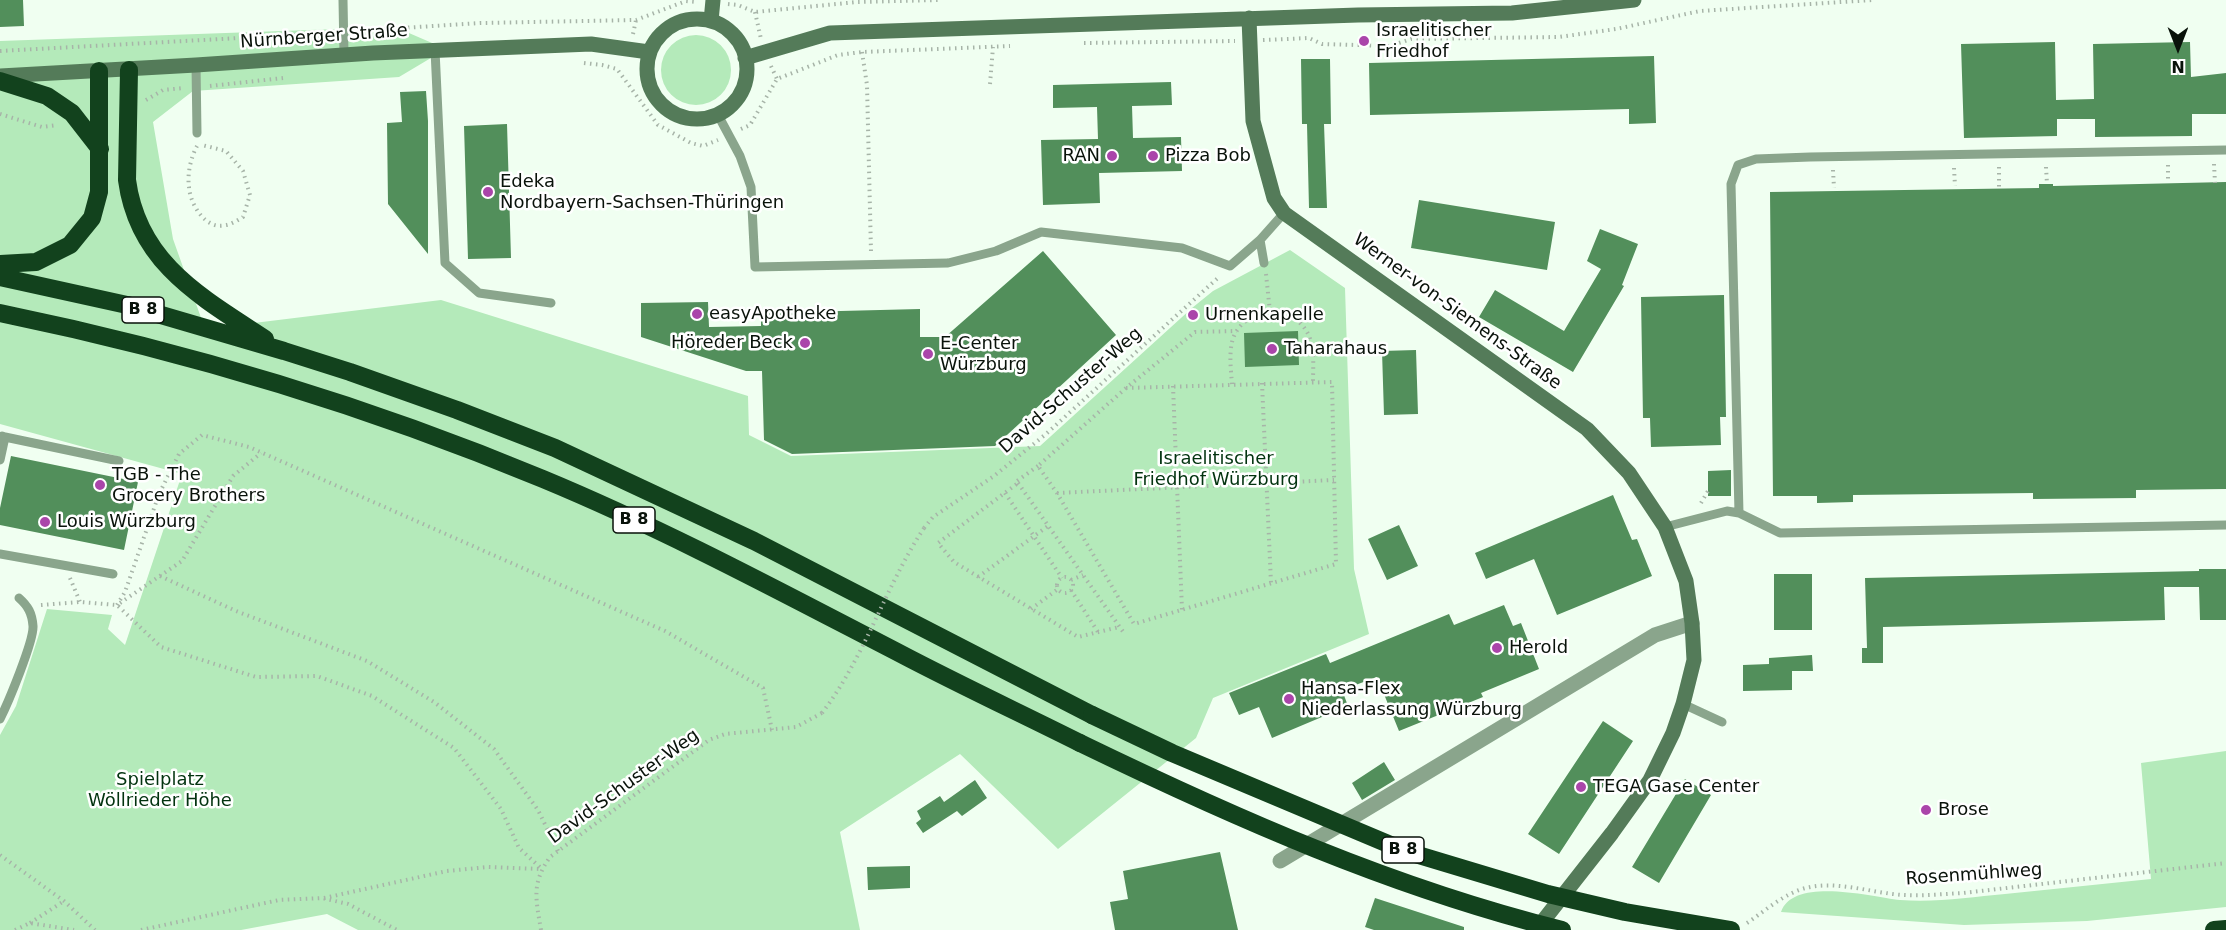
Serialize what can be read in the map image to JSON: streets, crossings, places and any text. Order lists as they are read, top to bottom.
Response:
{
  "streets": {
    "highway": ["B 8"],
    "street": ["Nürnberger Straße", "Werner-von-Siemens-Straße"],
    "path": ["David-Schuster-Weg", "Rosenmühlweg"]
  },
  "crossings": [
    ["B 8", "Rosenmühlweg"]
  ],
  "parks": ["Israelitischer Friedhof Würzburg", "Spielplatz Wöllrieder Höhe"],
  "places": [
    "Israelitischer Friedhof",
    "RAN",
    "Pizza Bob",
    "Edeka Nordbayern-Sachsen-Thüringen",
    "easyApotheke",
    "Urnenkapelle",
    "Höreder Beck",
    "Taharahaus",
    "E-Center Würzburg",
    "TGB - The Grocery Brothers",
    "Louis Würzburg",
    "Herold",
    "Hansa-Flex Niederlassung Würzburg",
    "TEGA Gase Center",
    "Brose"
  ],
  "north": "bottom"
}
